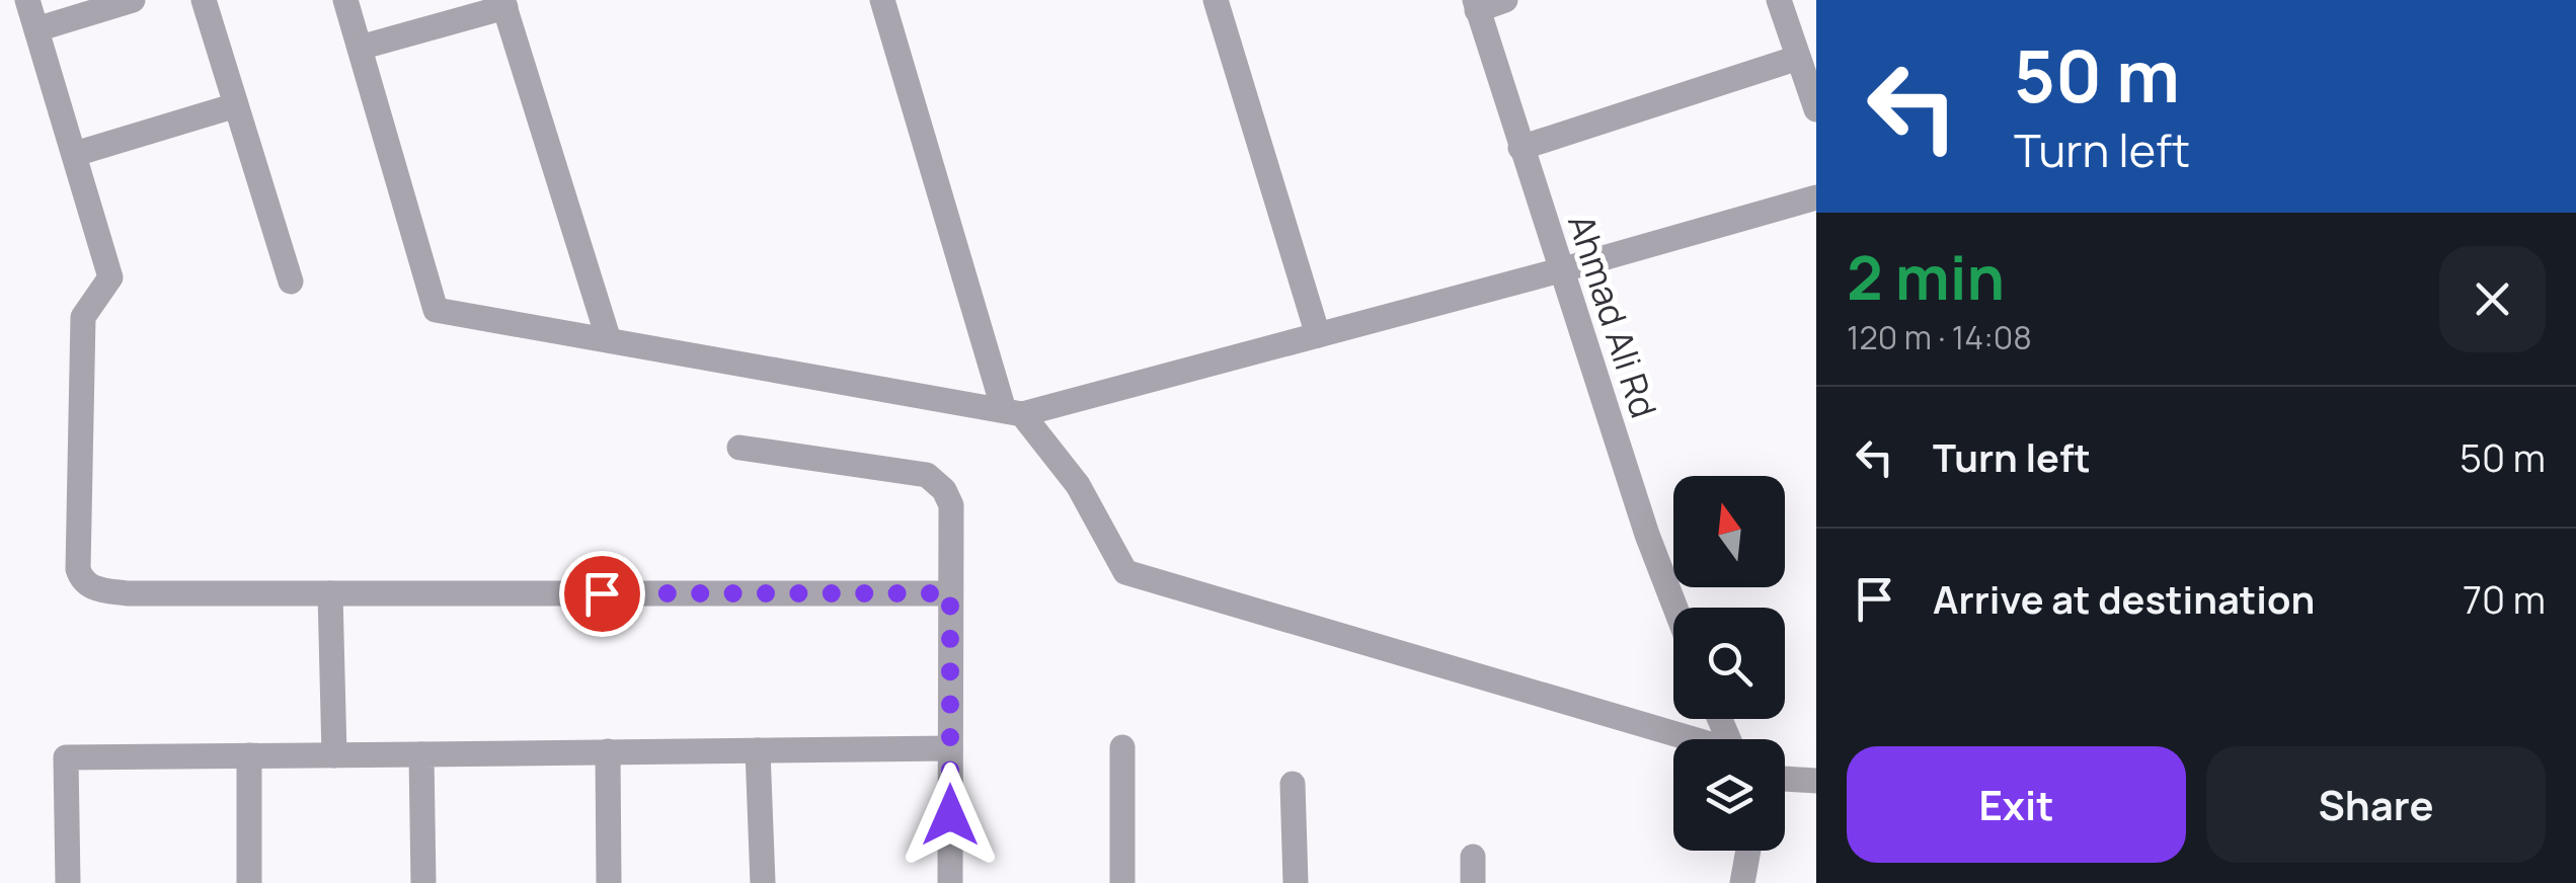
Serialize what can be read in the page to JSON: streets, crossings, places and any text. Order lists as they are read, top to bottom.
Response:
{
  "streets": {
    "street": ["Ahmad Ali Rd"]
  },
  "north": "top",
  "page": {
    "turn": ["50 m", "Turn left"],
    "heading": ["2 min", "120 m · 14:08"],
    "list": [
      {
        "name": "Turn left",
        "value": "50 m"
      },
      {
        "name": "Arrive at destination",
        "value": "70 m"
      }
    ],
    "buttons": ["Exit", "Share"]
  }
}
